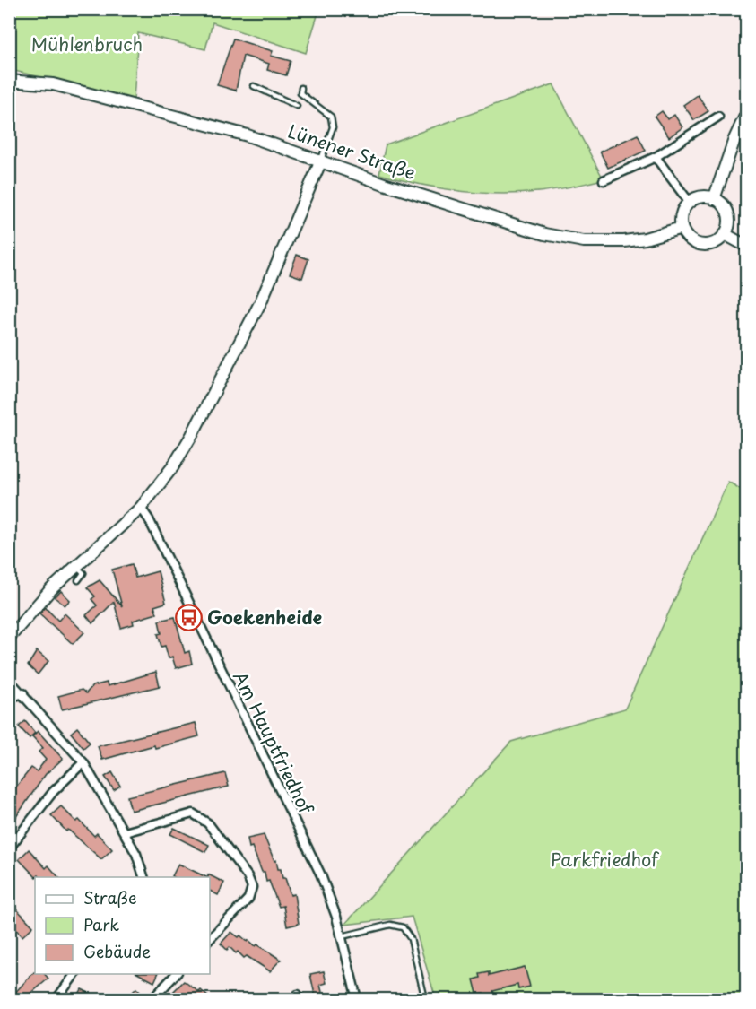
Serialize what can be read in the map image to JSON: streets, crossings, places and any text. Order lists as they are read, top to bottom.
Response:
{
  "streets": {
    "main road": ["Lünener Straße"],
    "street": ["Am Hauptfriedhof"]
  },
  "parks": ["Mühlenbruch", "Parkfriedhof"],
  "places": {
    "bus stop": ["Goekenheide"]
  },
  "legend": ["Straße", "Park", "Gebäude"]
}
